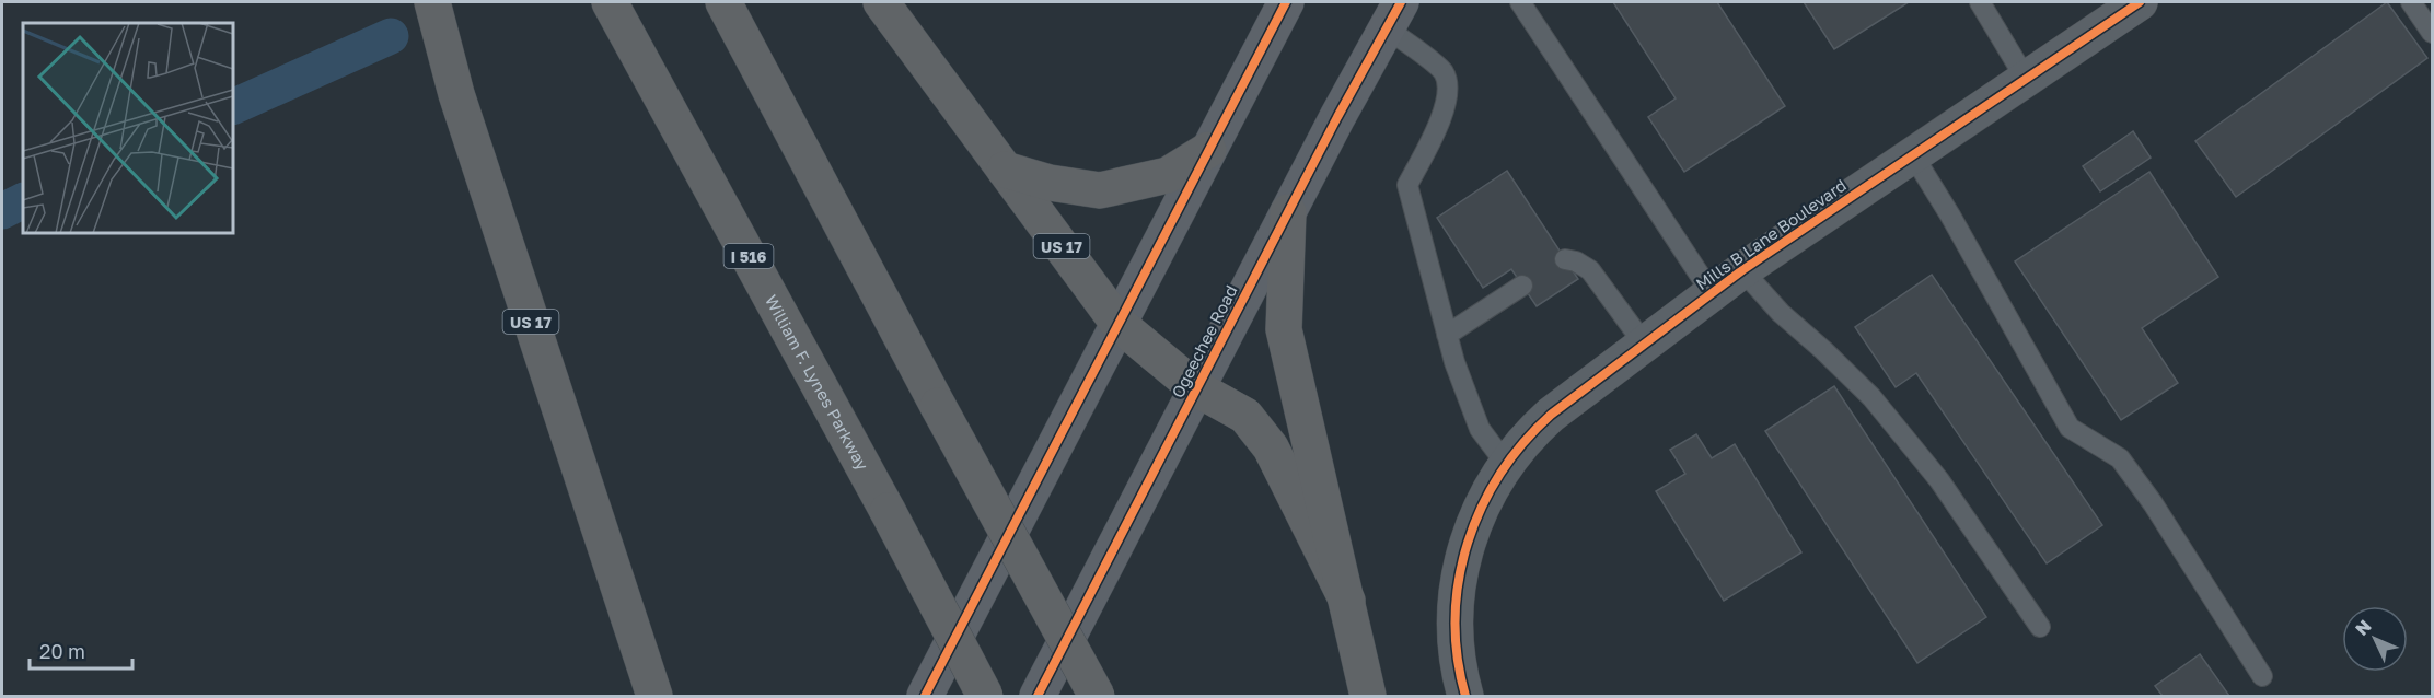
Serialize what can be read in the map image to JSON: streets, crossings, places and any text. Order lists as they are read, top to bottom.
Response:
{
  "streets": {
    "highway": ["US 17", "I 516", "William F. Lynes Parkway"],
    "main road": ["Ogeechee Road"],
    "street": ["Mills B Lane Boulevard"]
  },
  "crossings": [
    ["US 17", "Ogeechee Road"]
  ],
  "scale_bar": "20 m",
  "north": "top left"
}
